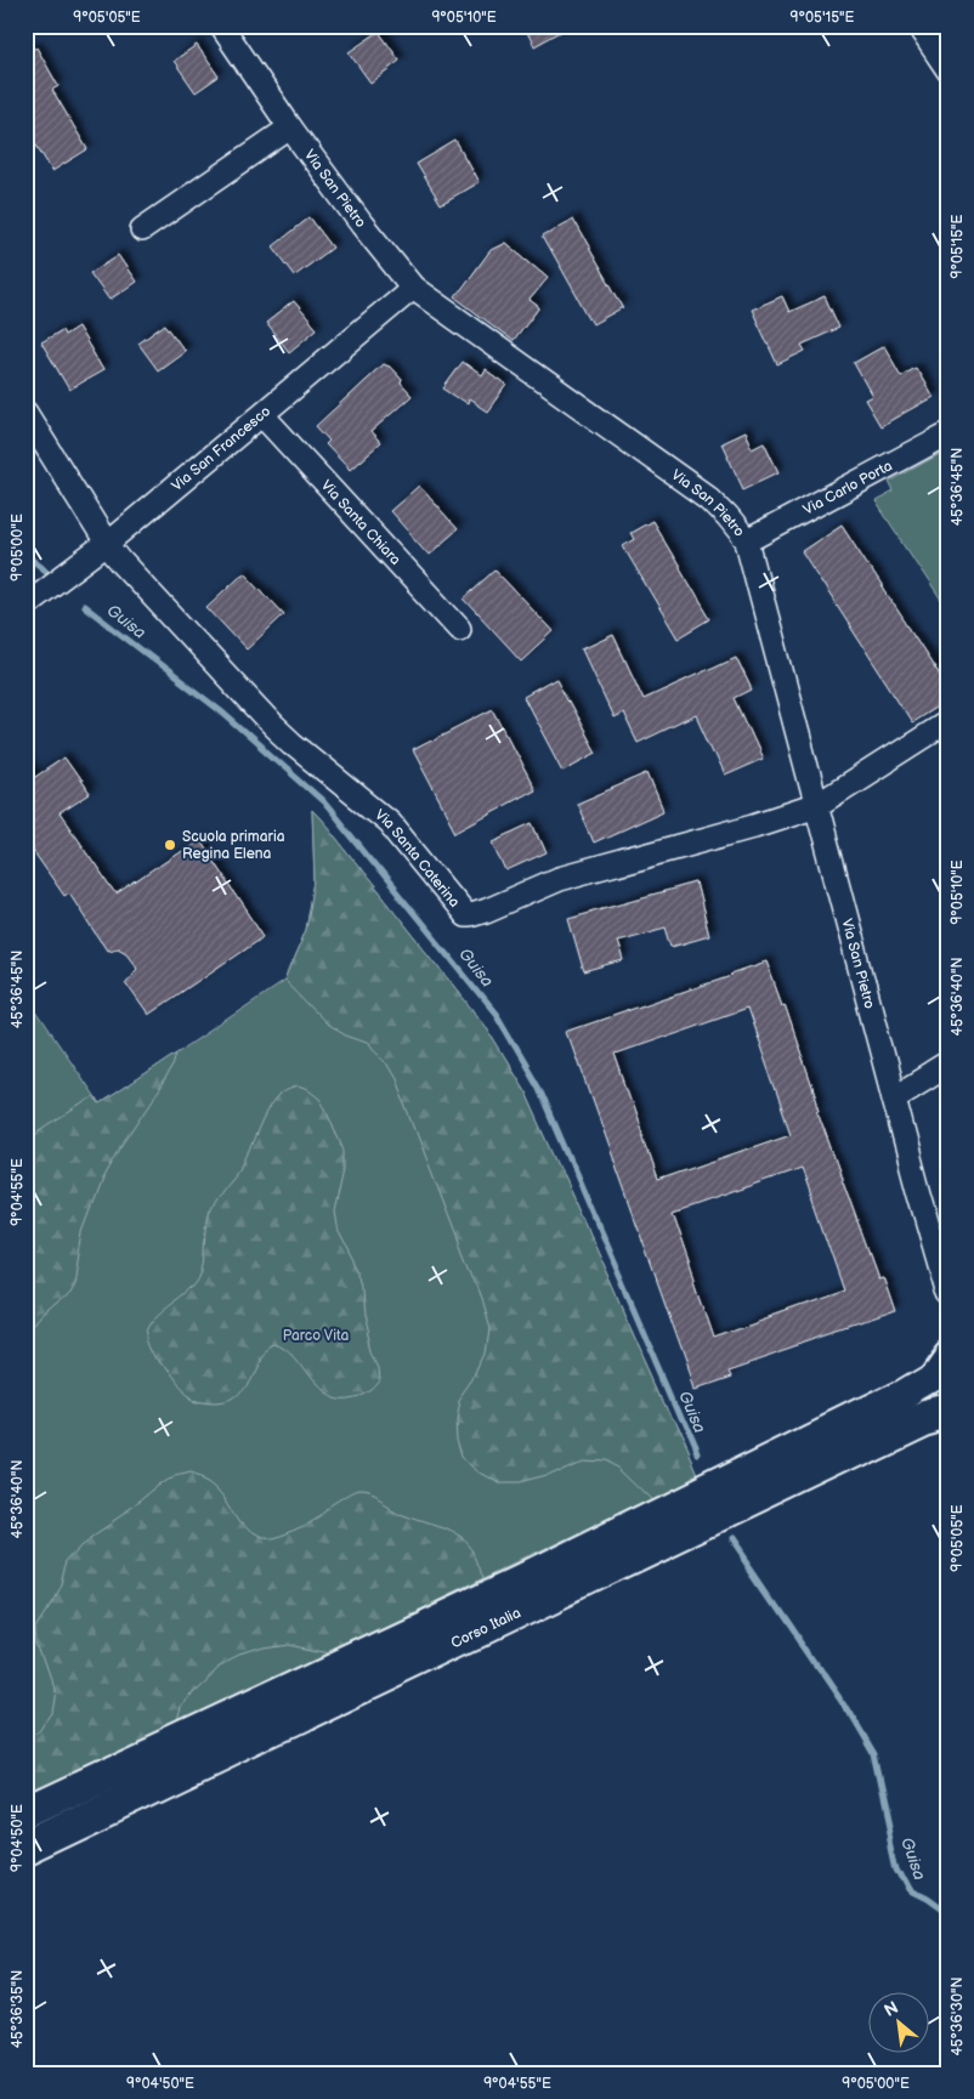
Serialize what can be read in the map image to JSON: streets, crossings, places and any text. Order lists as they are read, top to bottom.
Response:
{
  "streets": {
    "street": [
      "Via San Pietro",
      "Via San Francesco",
      "Via Carlo Porta",
      "Via Santa Chiara",
      "Via Santa Caterina",
      "Corso Italia"
    ]
  },
  "crossings": [
    ["Via San Pietro", "Via San Francesco"],
    ["Via San Pietro", "Via Carlo Porta"],
    ["Via San Pietro", "Via Santa Caterina"],
    ["Via San Francesco", "Via Santa Chiara"],
    ["Via San Francesco", "Via Santa Caterina"]
  ],
  "water": ["Guisa"],
  "parks": ["Parco Vita"],
  "places": ["Scuola primaria Regina Elena"],
  "north": "top left",
  "coordinates": [
    "9°05'05\"E",
    "9°05'10\"E",
    "9°05'15\"E",
    "45°36'45\"N",
    "9°05'00\"E",
    "45°36'40\"N",
    "9°04'55\"E",
    "9°04'50\"E",
    "45°36'35\"N",
    "45°36'30\"N"
  ]
}
